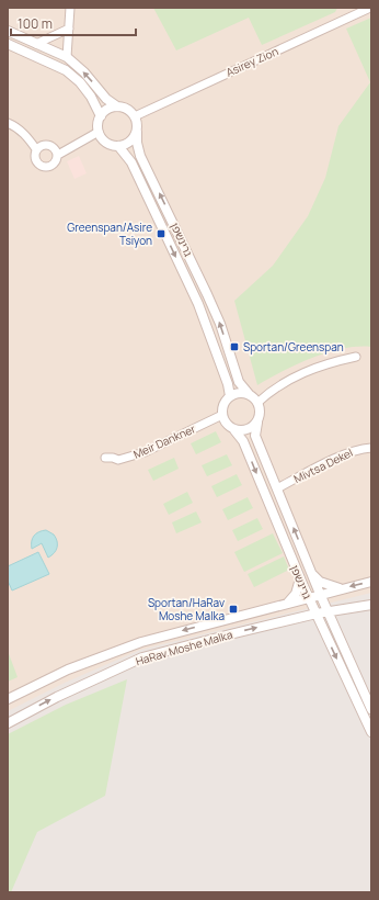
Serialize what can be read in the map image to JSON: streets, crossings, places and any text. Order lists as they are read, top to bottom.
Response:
{
  "streets": {
    "street": [
      "Asirey Zion",
      "גרינשפן",
      "Meir Dankner",
      "Mivtsa Dekel",
      "HaRav Moshe Malka"
    ]
  },
  "crossings": [
    ["Asirey Zion", "גרינשפן"],
    ["גרינשפן", "Meir Dankner"],
    ["גרינשפן", "Mivtsa Dekel"],
    ["גרינשפן", "HaRav Moshe Malka"]
  ],
  "places": {
    "transit": ["Greenspan/Asire Tsiyon", "Sportan/Greenspan", "Sportan/HaRav Moshe Malka"]
  },
  "scale_bar": "100 m"
}
